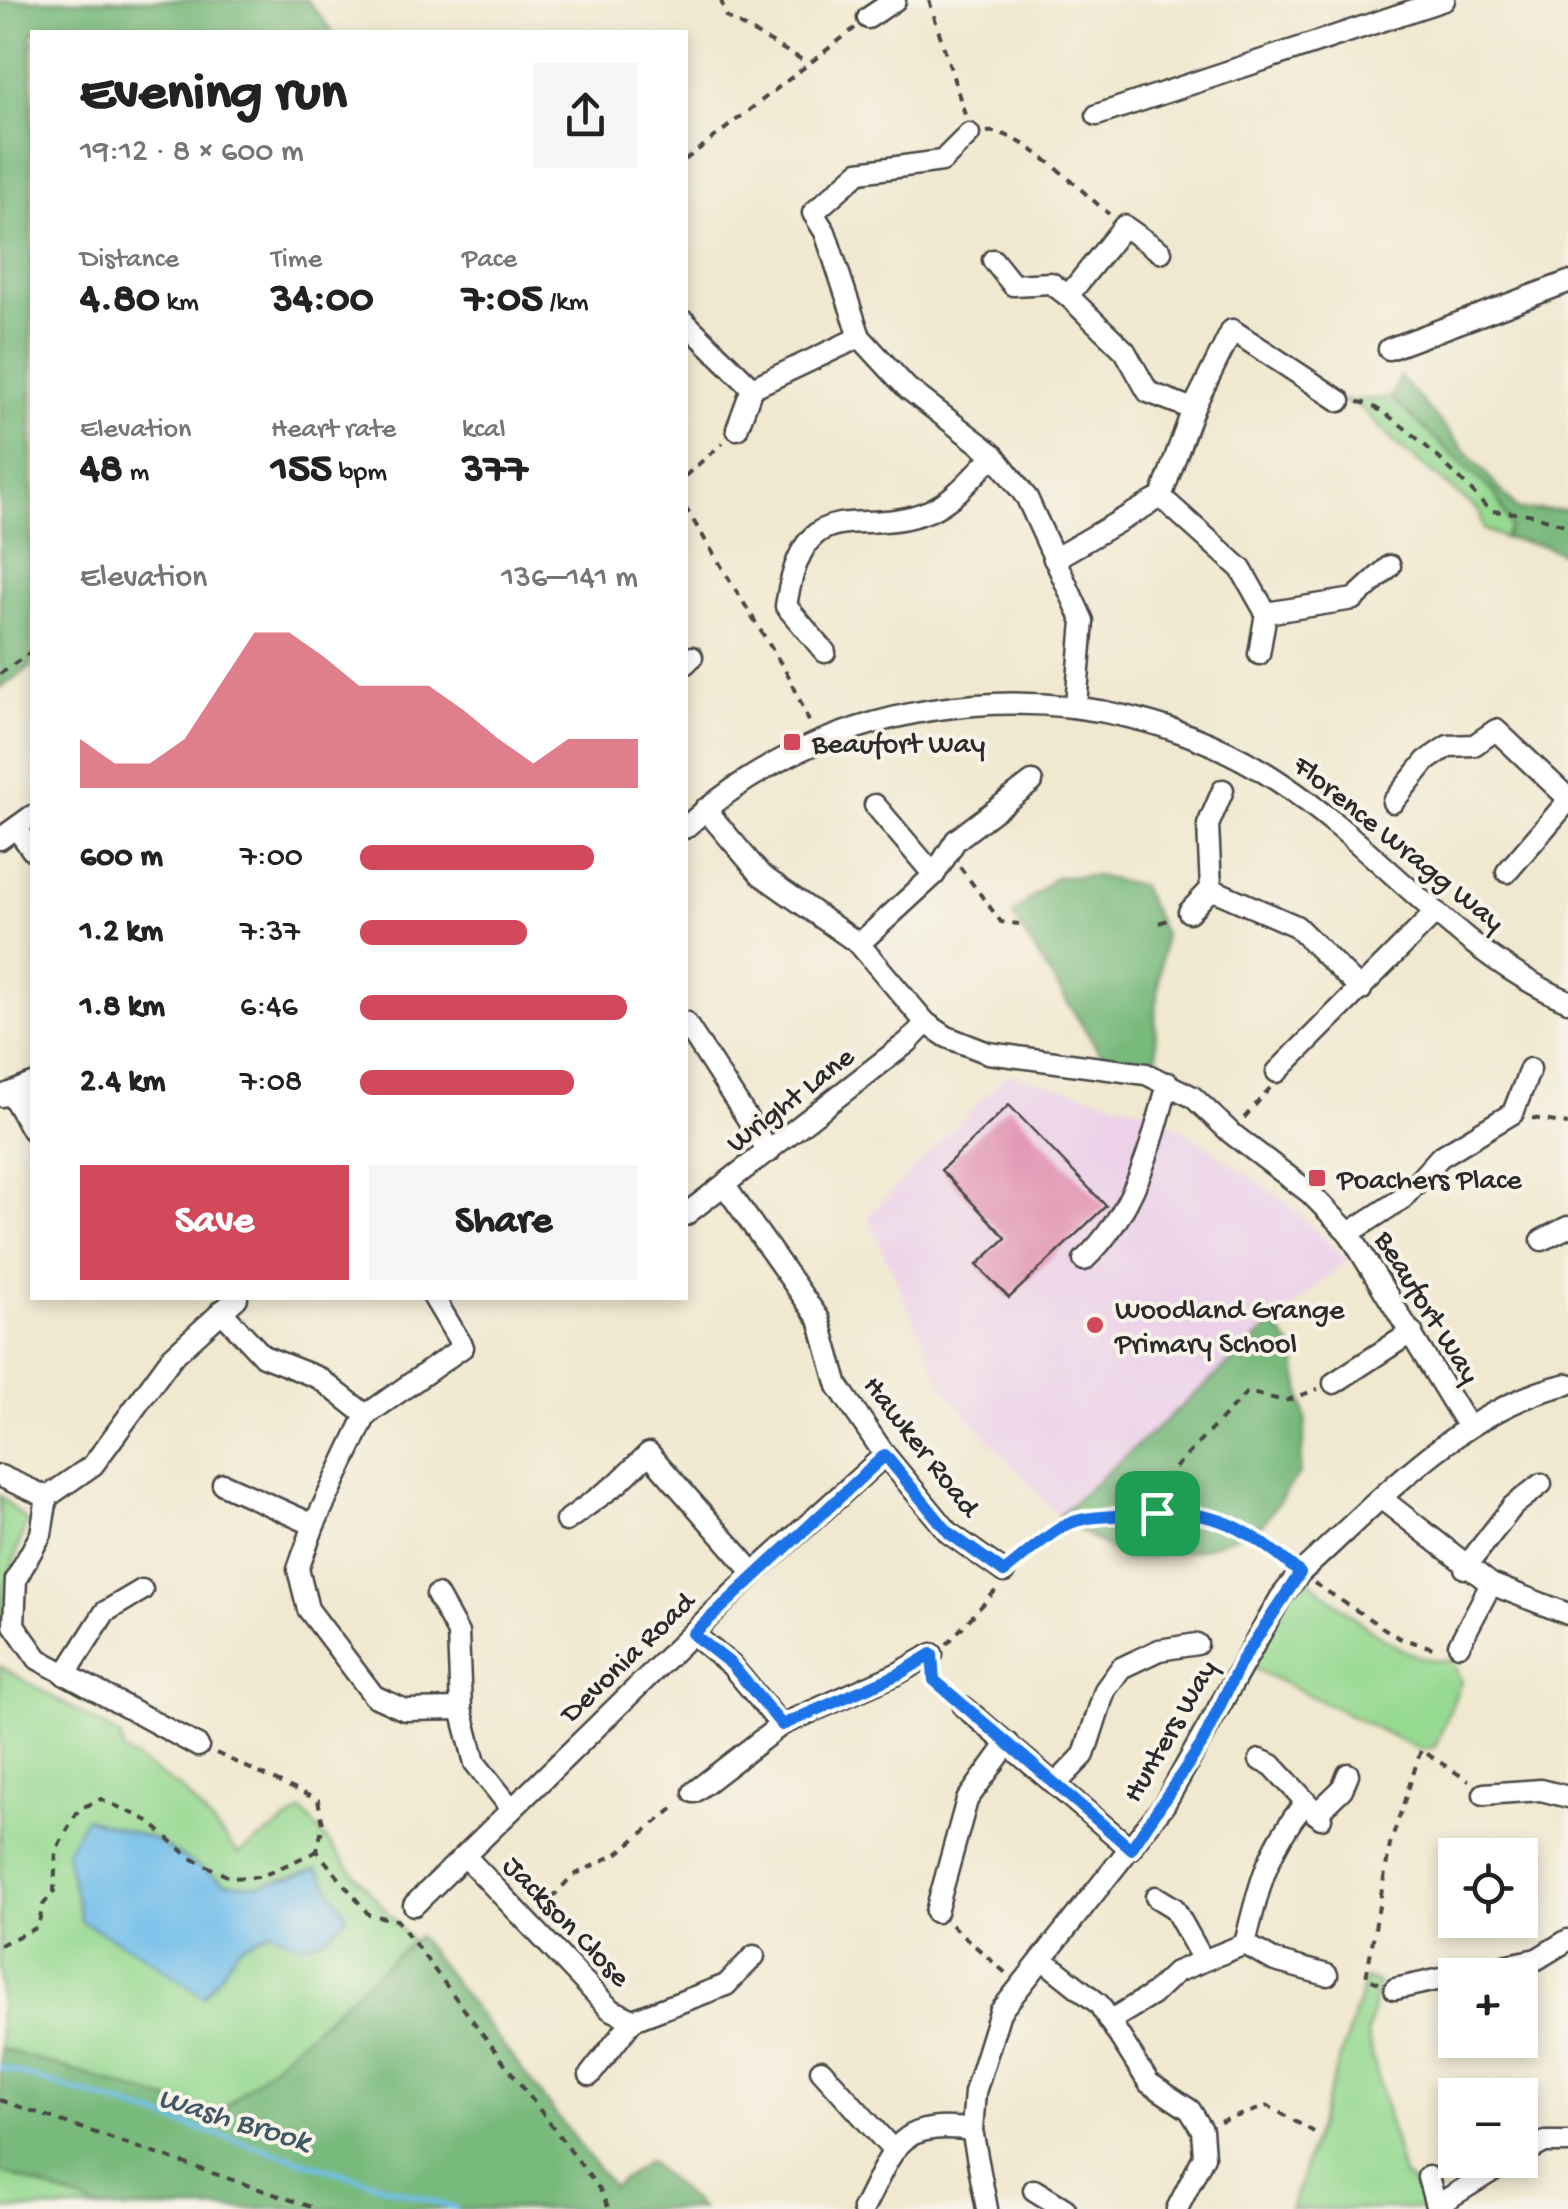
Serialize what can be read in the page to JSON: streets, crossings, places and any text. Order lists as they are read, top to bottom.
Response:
{
  "streets": {
    "street": [
      "Florence Wragg Way",
      "Wright Lane",
      "Beaufort Way",
      "Hawker Road",
      "Devonia Road",
      "Hunters Way",
      "Jackson Close"
    ]
  },
  "crossings": [
    ["Florence Wragg Way", "Beaufort Way"],
    ["Wright Lane", "Beaufort Way"],
    ["Wright Lane", "Hawker Road"],
    ["Beaufort Way", "Hunters Way"],
    ["Hawker Road", "Devonia Road"],
    ["Devonia Road", "Jackson Close"]
  ],
  "water": ["Wash Brook"],
  "places": {
    "transit": ["Beaufort Way", "Poachers Place"],
    "other": ["Woodland Grange Primary School"]
  },
  "page": {
    "heading": ["Evening run", "19:12 · 8 × 600 m"],
    "stats": [
      ["Distance", "4.80 km"],
      ["Time", "34:00"],
      ["Pace", "7:05 /km"],
      ["Elevation", "48 m"],
      ["Heart rate", "155 bpm"],
      ["kcal", "377"]
    ],
    "chart": ["Elevation", "136–141 m"],
    "list": [
      {
        "name": "600 m",
        "note": "7:00"
      },
      {
        "name": "1.2 km",
        "note": "7:37"
      },
      {
        "name": "1.8 km",
        "note": "6:46"
      },
      {
        "name": "2.4 km",
        "note": "7:08"
      }
    ],
    "buttons": ["Save", "Share"],
    "map_buttons": ["+", "−"]
  }
}
